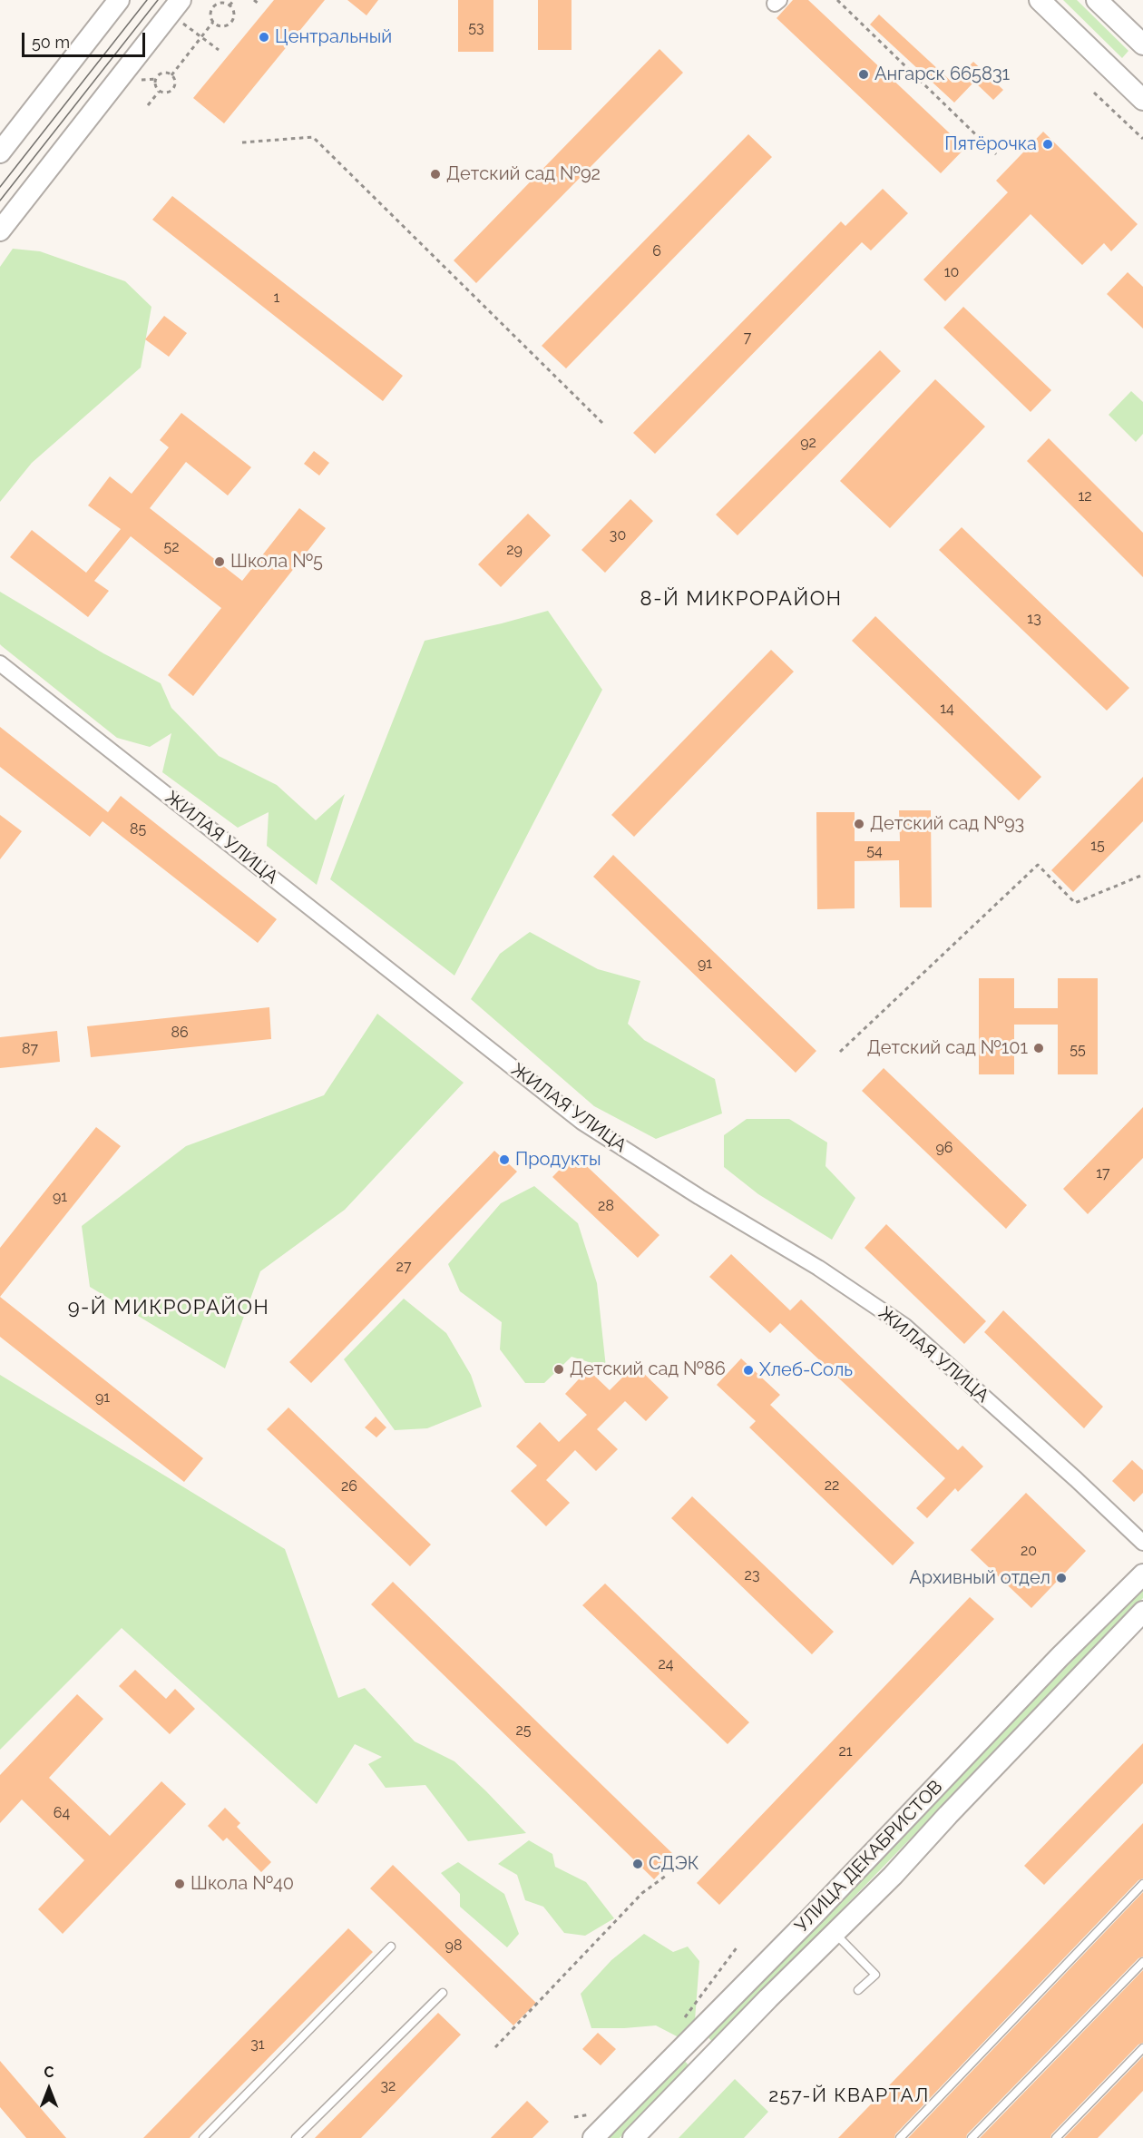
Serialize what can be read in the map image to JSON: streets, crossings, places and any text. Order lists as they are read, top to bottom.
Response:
{
  "streets": {
    "street": ["ЖИЛАЯ УЛИЦА", "УЛИЦА ДЕКАБРИСТОВ"]
  },
  "districts": ["8-Й МИКРОРАЙОН", "9-Й МИКРОРАЙОН", "257-Й КВАРТАЛ"],
  "places": [
    "Центральный",
    "Ангарск 665831",
    "Пятёрочка",
    "Детский сад №92",
    "Школа №5",
    "Детский сад №93",
    "Детский сад №101",
    "Продукты",
    "Детский сад №86",
    "Хлеб-Соль",
    "Архивный отдел",
    "СДЭК",
    "Школа №40"
  ],
  "house_numbers": [
    "53",
    "6",
    "10",
    "1",
    "7",
    "92",
    "12",
    "30",
    "52",
    "29",
    "13",
    "14",
    "85",
    "15",
    "54",
    "91",
    "86",
    "87",
    "55",
    "96",
    "17",
    "91",
    "28",
    "27",
    "91",
    "22",
    "26",
    "20",
    "23",
    "24",
    "25",
    "21",
    "64",
    "98",
    "31",
    "32"
  ],
  "scale_bar": "50 m",
  "north": "top"
}
